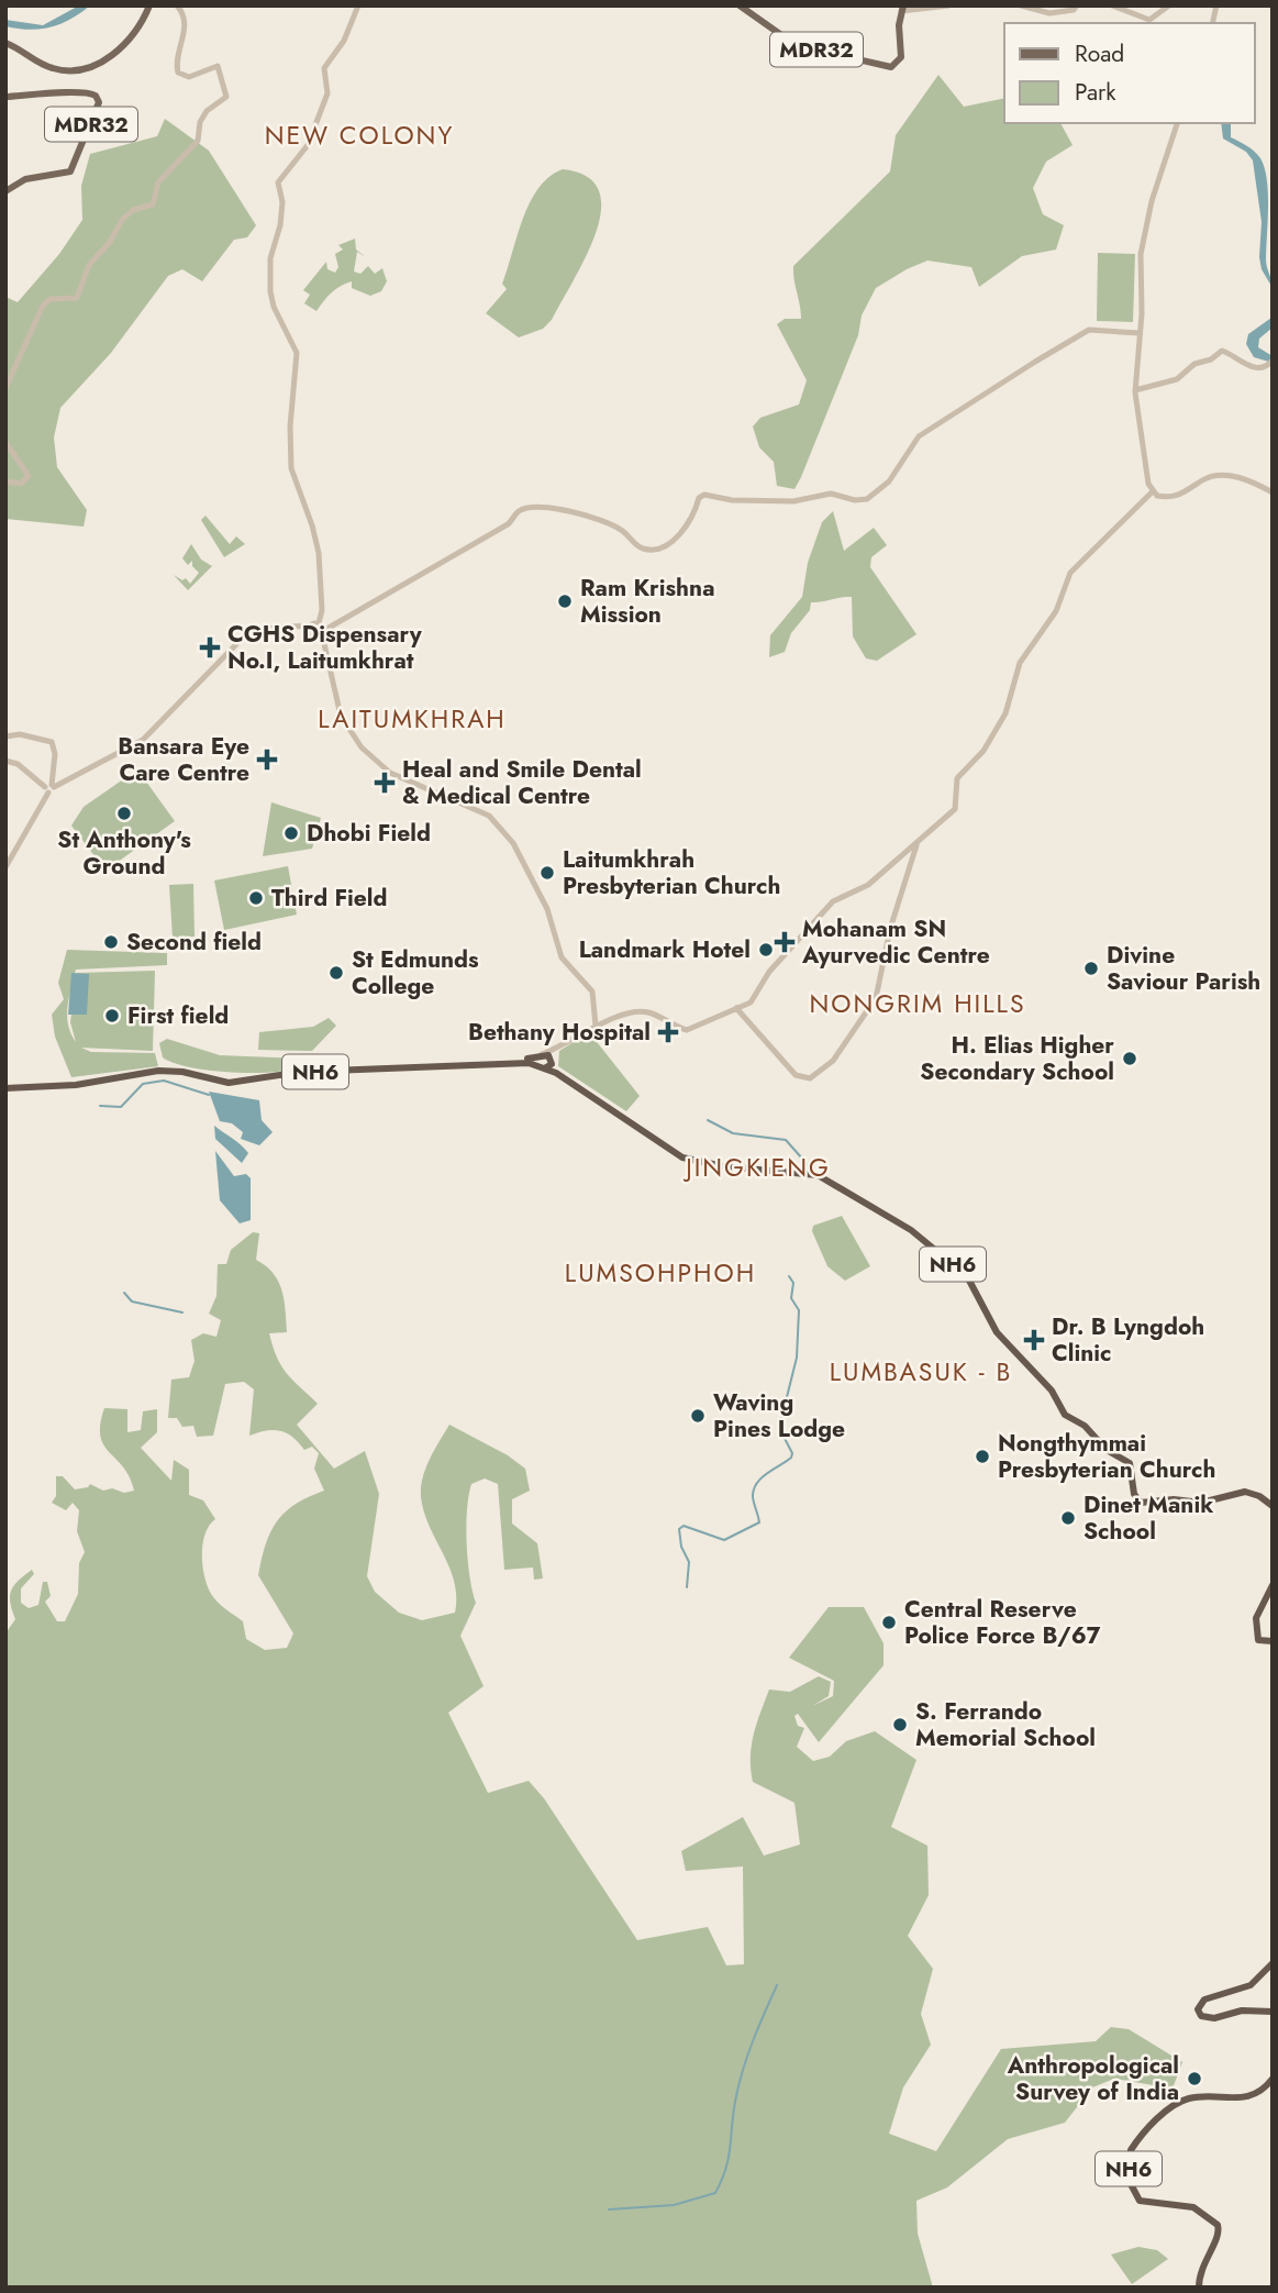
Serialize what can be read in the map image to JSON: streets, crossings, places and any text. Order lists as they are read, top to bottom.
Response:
{
  "streets": {
    "highway": ["NH6"],
    "main road": ["MDR32"]
  },
  "districts": [
    "NEW COLONY",
    "LAITUMKHRAH",
    "NONGRIM HILLS",
    "JINGKIENG",
    "LUMSOHPHOH",
    "LUMBASUK - B"
  ],
  "places": {
    "other": [
      "Ram Krishna Mission",
      "St Anthony's Ground",
      "Dhobi Field",
      "Laitumkhrah Presbyterian Church",
      "Third Field",
      "Second field",
      "Landmark Hotel",
      "Divine Saviour Parish",
      "St Edmunds College",
      "First field",
      "H. Elias Higher Secondary School",
      "Waving Pines Lodge",
      "Nongthymmai Presbyterian Church",
      "Dinet Manik School",
      "Central Reserve Police Force B/67",
      "S. Ferrando Memorial School",
      "Anthropological Survey of India"
    ],
    "health": [
      "CGHS Dispensary No.I, Laitumkhrat",
      "Bansara Eye Care Centre",
      "Heal and Smile Dental & Medical Centre",
      "Mohanam SN Ayurvedic Centre",
      "Bethany Hospital",
      "Dr. B Lyngdoh Clinic"
    ]
  },
  "legend": ["Road", "Park"]
}
